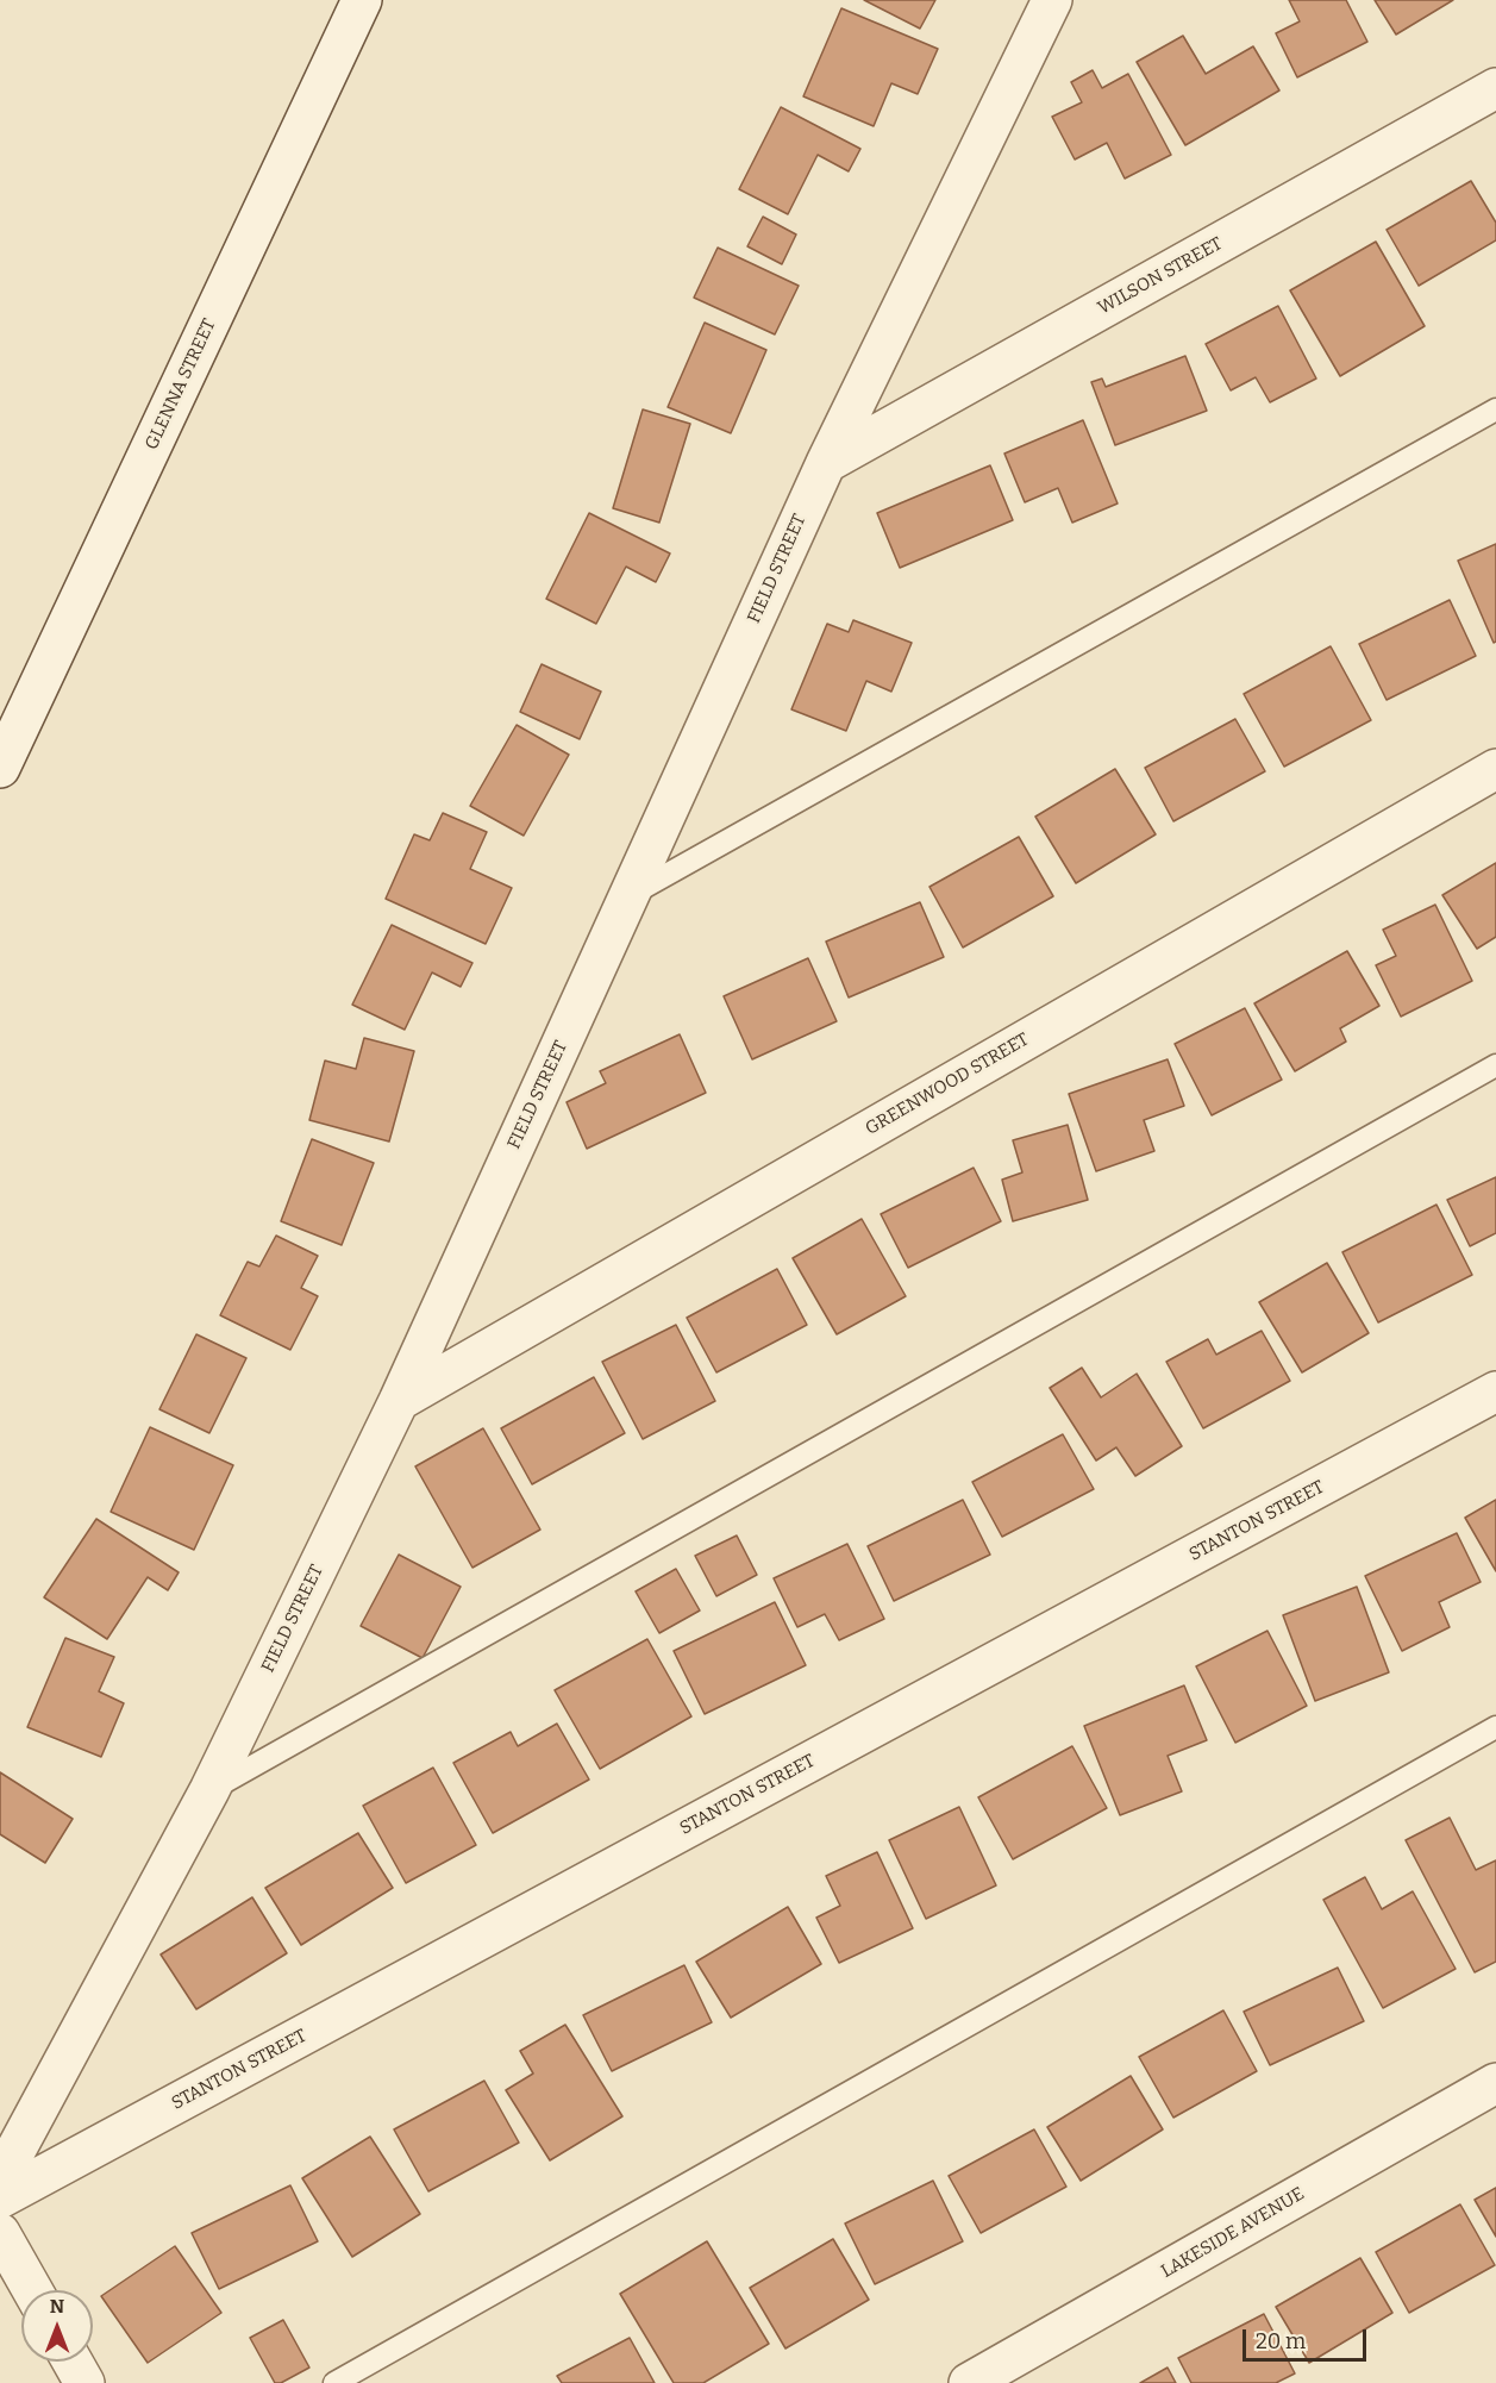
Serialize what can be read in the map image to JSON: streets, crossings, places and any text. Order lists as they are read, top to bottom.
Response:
{
  "streets": {
    "street": [
      "WILSON STREET",
      "GLENNA STREET",
      "FIELD STREET",
      "GREENWOOD STREET",
      "STANTON STREET",
      "LAKESIDE AVENUE"
    ]
  },
  "crossings": [
    ["WILSON STREET", "FIELD STREET"],
    ["FIELD STREET", "GREENWOOD STREET"]
  ],
  "scale_bar": "20 m",
  "north": "top"
}
